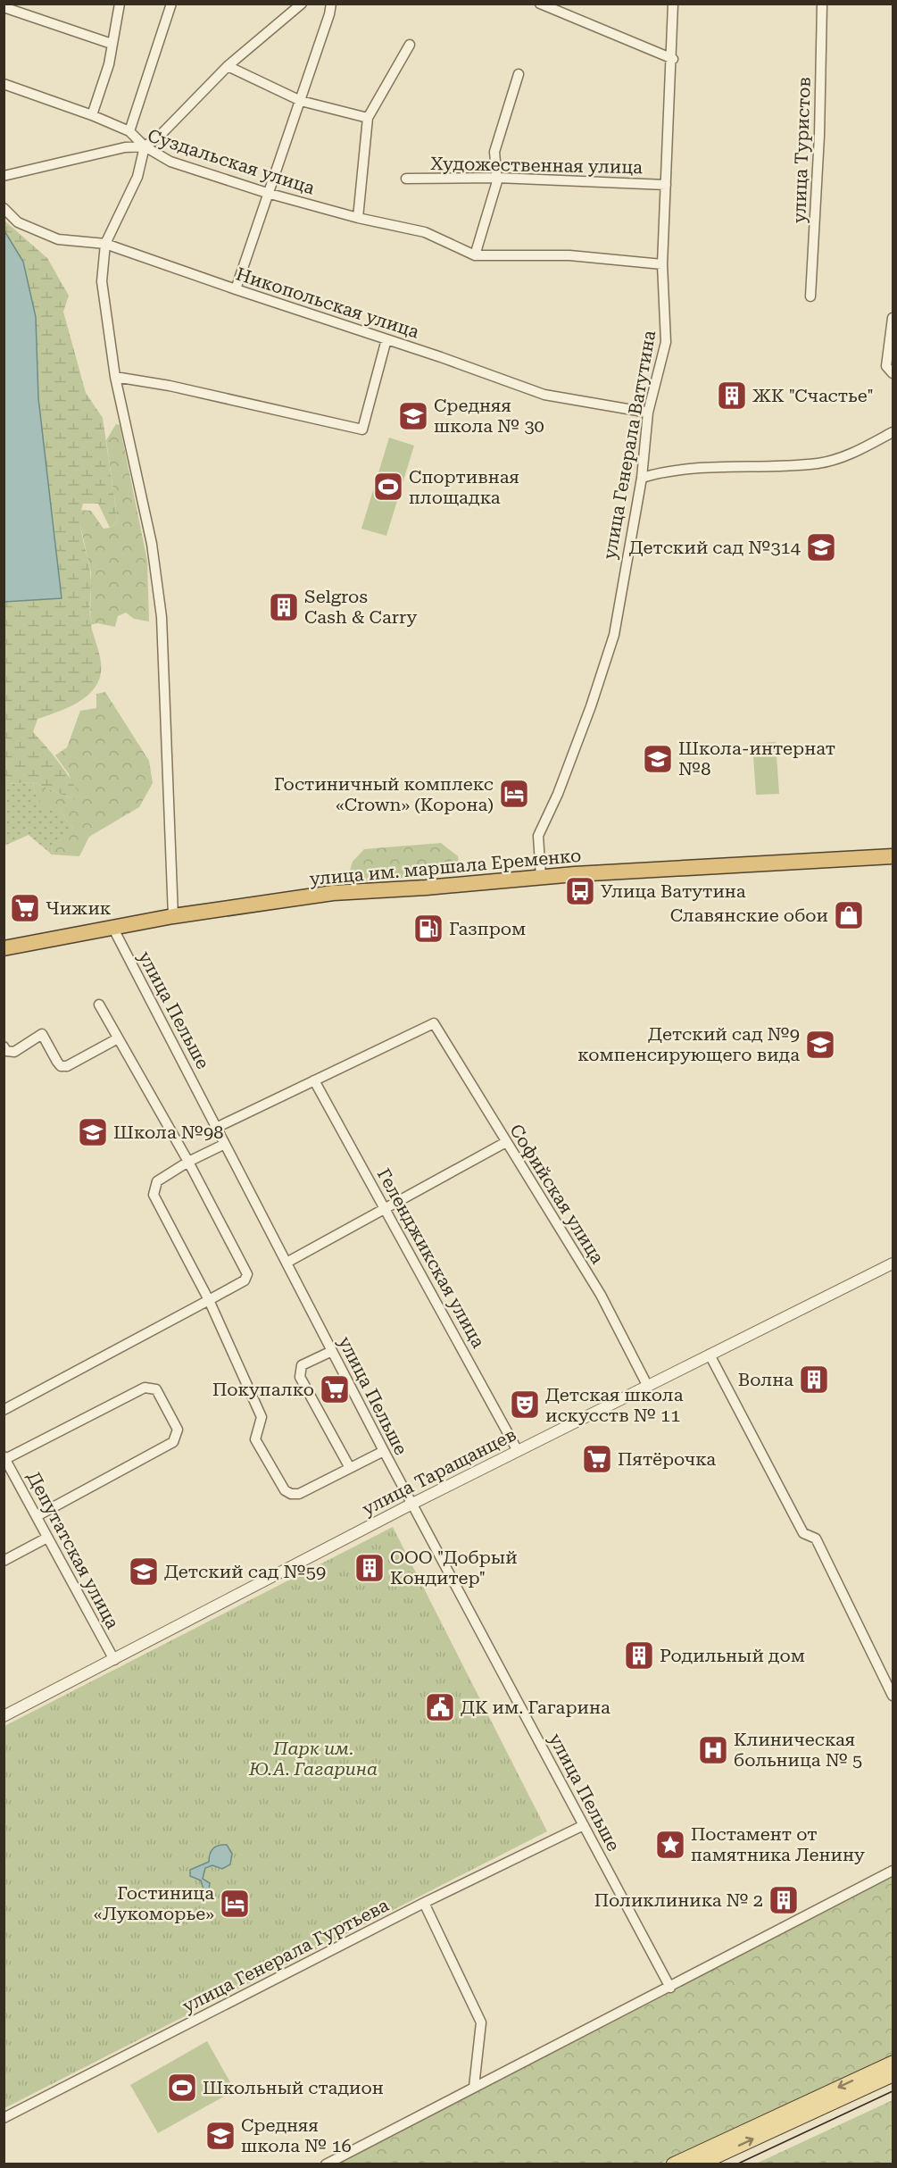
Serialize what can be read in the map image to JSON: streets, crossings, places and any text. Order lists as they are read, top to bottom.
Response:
{
  "streets": {
    "highway": ["улица им. маршала Еременко"],
    "street": [
      "улица Туристов",
      "Суздальская улица",
      "Художественная улица",
      "Никопольская улица",
      "улица Генерала Ватутина",
      "улица Пельше",
      "Софийская улица",
      "Геленджикская улица",
      "улица Таращанцев",
      "Депутатская улица",
      "улица Генерала Гуртьева"
    ]
  },
  "crossings": [
    ["Художественная улица", "улица Генерала Ватутина"],
    ["Никопольская улица", "улица Генерала Ватутина"],
    ["улица Генерала Ватутина", "улица им. маршала Еременко"],
    ["улица им. маршала Еременко", "улица Пельше"],
    ["улица Пельше", "улица Таращанцев"],
    ["улица Пельше", "улица Генерала Гуртьева"],
    ["Софийская улица", "Геленджикская улица"],
    ["Софийская улица", "улица Таращанцев"],
    ["Геленджикская улица", "улица Таращанцев"],
    ["улица Таращанцев", "Депутатская улица"]
  ],
  "parks": ["Парк им. Ю.А. Гагарина"],
  "places": {
    "building": [
      "ЖК \"Счастье\"",
      "Selgros Cash & Carry",
      "Волна",
      "ООО \"Добрый Кондитер\"",
      "Родильный дом",
      "Поликлиника № 2"
    ],
    "school or university": [
      "Средняя школа № 30",
      "Детский сад №314",
      "Школа-интернат №8",
      "Детский сад №9 компенсирующего вида",
      "Школа №98",
      "Детский сад №59",
      "Средняя школа № 16"
    ],
    "sports": ["Спортивная площадка", "Школьный стадион"],
    "hotel": ["Гостиничный комплекс «Crown» (Корона)", "Гостиница «Лукоморье»"],
    "bus stop": ["Улица Ватутина"],
    "supermarket": ["Чижик", "Покупалко", "Пятёрочка"],
    "shop": ["Славянские обои"],
    "fuel station": ["Газпром"],
    "theatre": ["Детская школа искусств № 11"],
    "public building": ["ДК им. Гагарина"],
    "hospital": ["Клиническая больница № 5"],
    "place": ["Постамент от памятника Ленину"]
  }
}
